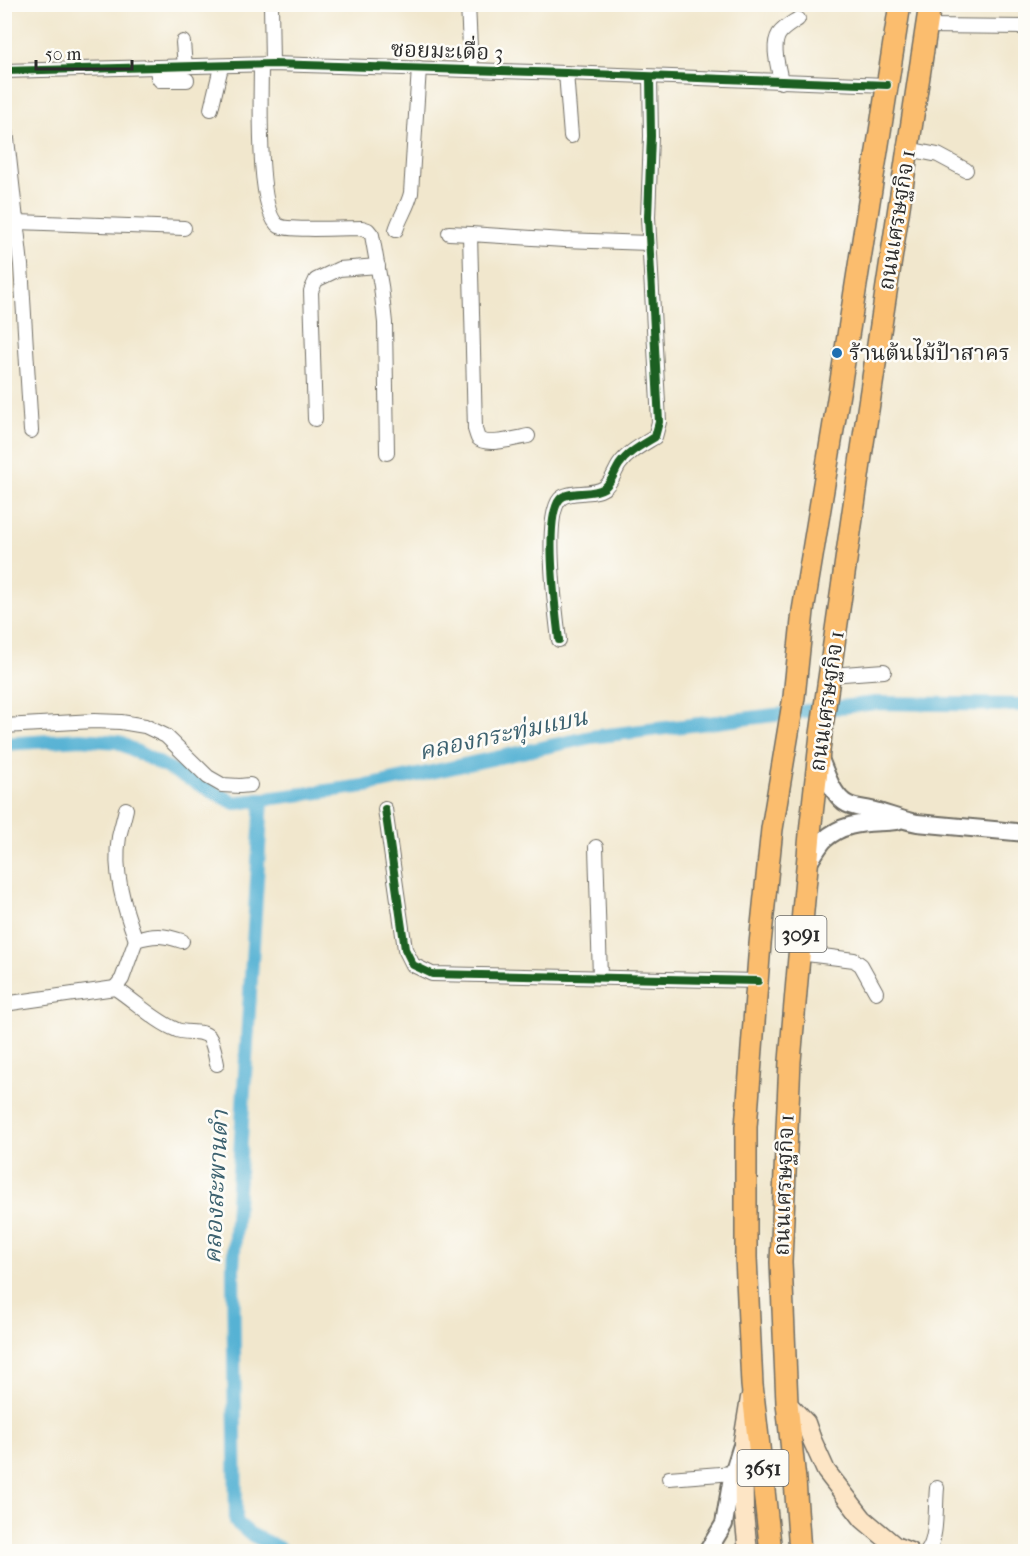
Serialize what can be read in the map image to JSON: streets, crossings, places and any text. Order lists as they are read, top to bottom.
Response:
{
  "streets": {
    "main road": ["ถนนเศรษฐกิจ 1", "3091", "3651"],
    "street": ["ซอยมะเดื่อ 3"]
  },
  "crossings": [
    ["ซอยมะเดื่อ 3", "ถนนเศรษฐกิจ 1"],
    ["ถนนเศรษฐกิจ 1", "3091"],
    ["ถนนเศรษฐกิจ 1", "3651"],
    ["3091", "3651"]
  ],
  "water": ["คลองกระทุ่มแบน", "คลองสะพานดำ"],
  "places": ["ร้านต้นไม้ป้าสาคร"],
  "scale_bar": "50 m"
}
